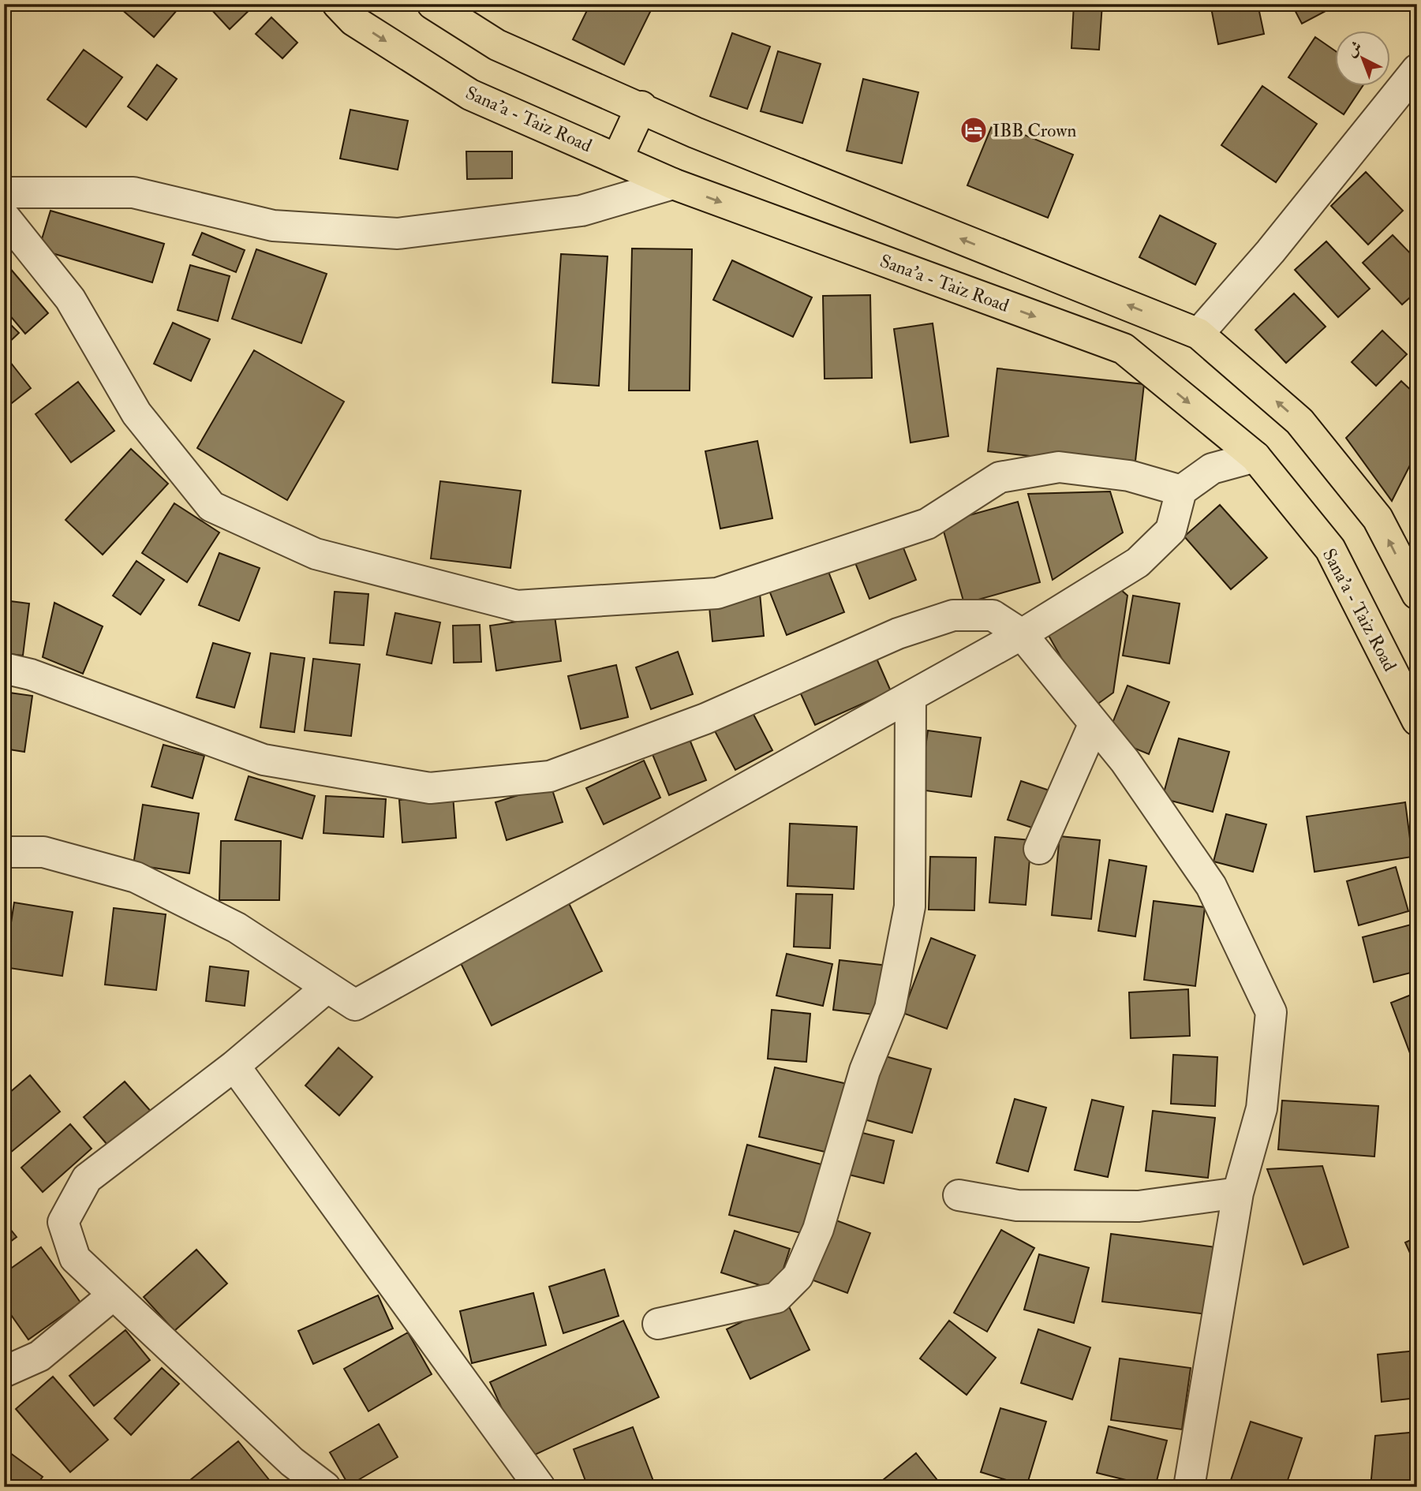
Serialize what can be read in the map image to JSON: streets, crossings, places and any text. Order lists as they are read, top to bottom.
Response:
{
  "streets": {
    "highway": ["Sana'a - Taiz Road"]
  },
  "places": {
    "hotel": ["IBB Crown"]
  },
  "north": "top left"
}
